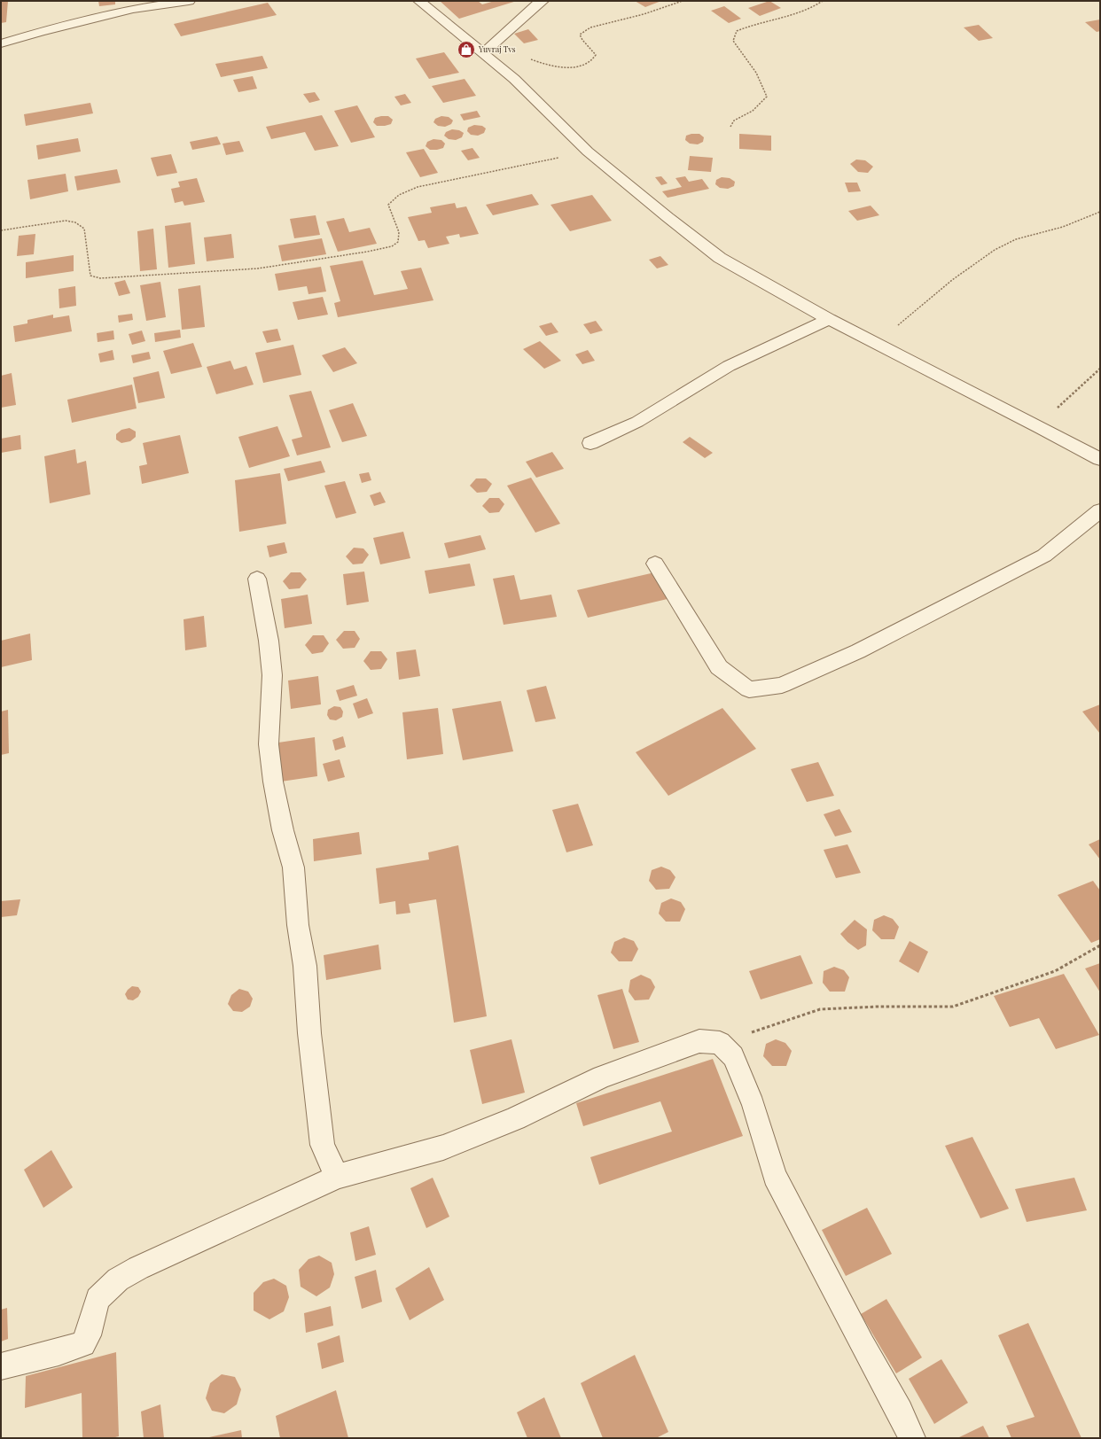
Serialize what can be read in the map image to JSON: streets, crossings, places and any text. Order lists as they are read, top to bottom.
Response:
{
  "places": {
    "shop": ["Yuvraj Tvs"]
  }
}
